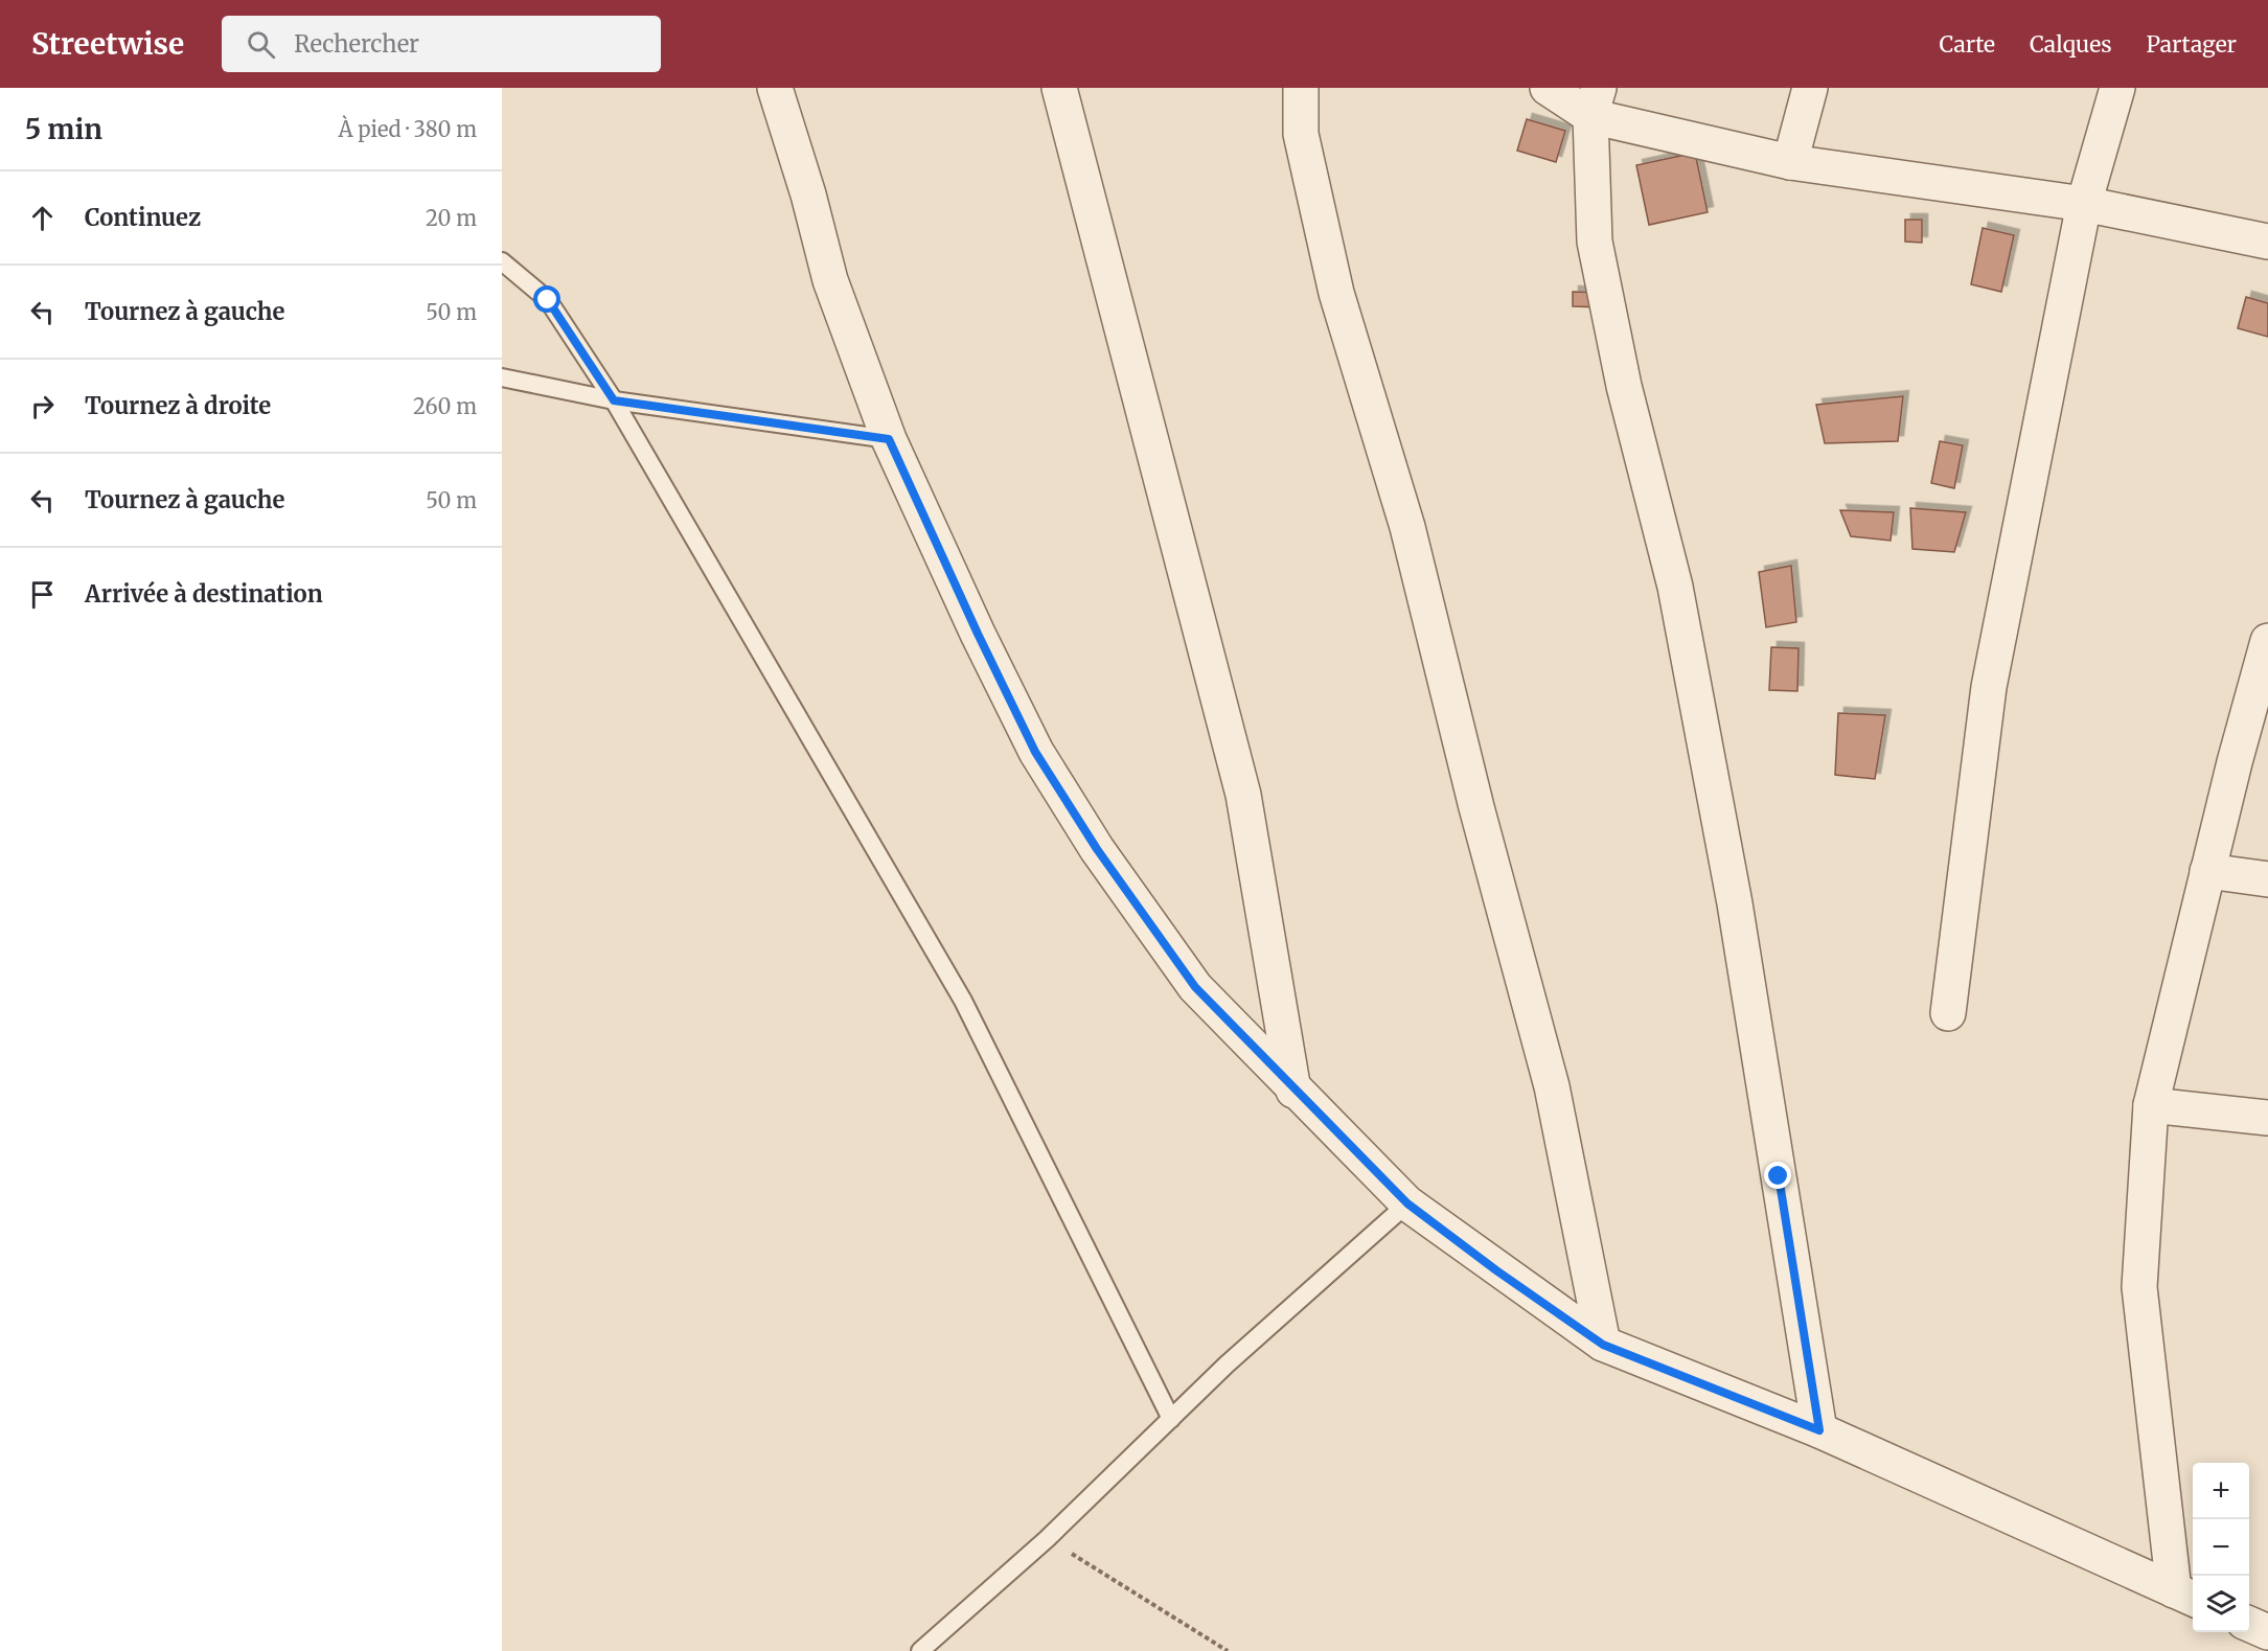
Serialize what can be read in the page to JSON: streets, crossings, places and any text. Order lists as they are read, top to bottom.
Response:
{
  "page": {
    "header": "Streetwise",
    "search": "Rechercher",
    "nav": ["Carte", "Calques", "Partager"],
    "heading": ["5 min", "À pied · 380 m"],
    "list": [
      ["Continuez", "20 m"],
      ["Tournez à gauche", "50 m"],
      ["Tournez à droite", "260 m"],
      ["Tournez à gauche", "50 m"],
      "Arrivée à destination"
    ],
    "map_buttons": ["+", "−"]
  }
}
